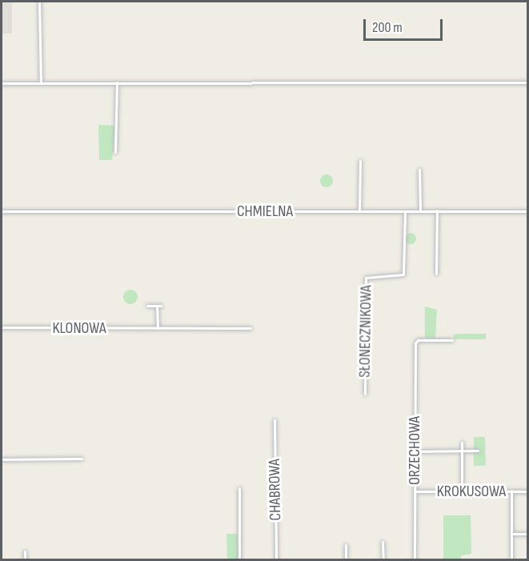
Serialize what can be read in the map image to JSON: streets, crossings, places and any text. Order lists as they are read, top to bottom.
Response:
{
  "streets": {
    "street": [
      "CHMIELNA",
      "KLONOWA",
      "SŁONECZNIKOWA",
      "ORZECHOWA",
      "CHABROWA",
      "KROKUSOWA"
    ]
  },
  "crossings": [
    ["CHMIELNA", "SŁONECZNIKOWA"],
    ["ORZECHOWA", "KROKUSOWA"]
  ],
  "scale_bar": "200 m"
}
